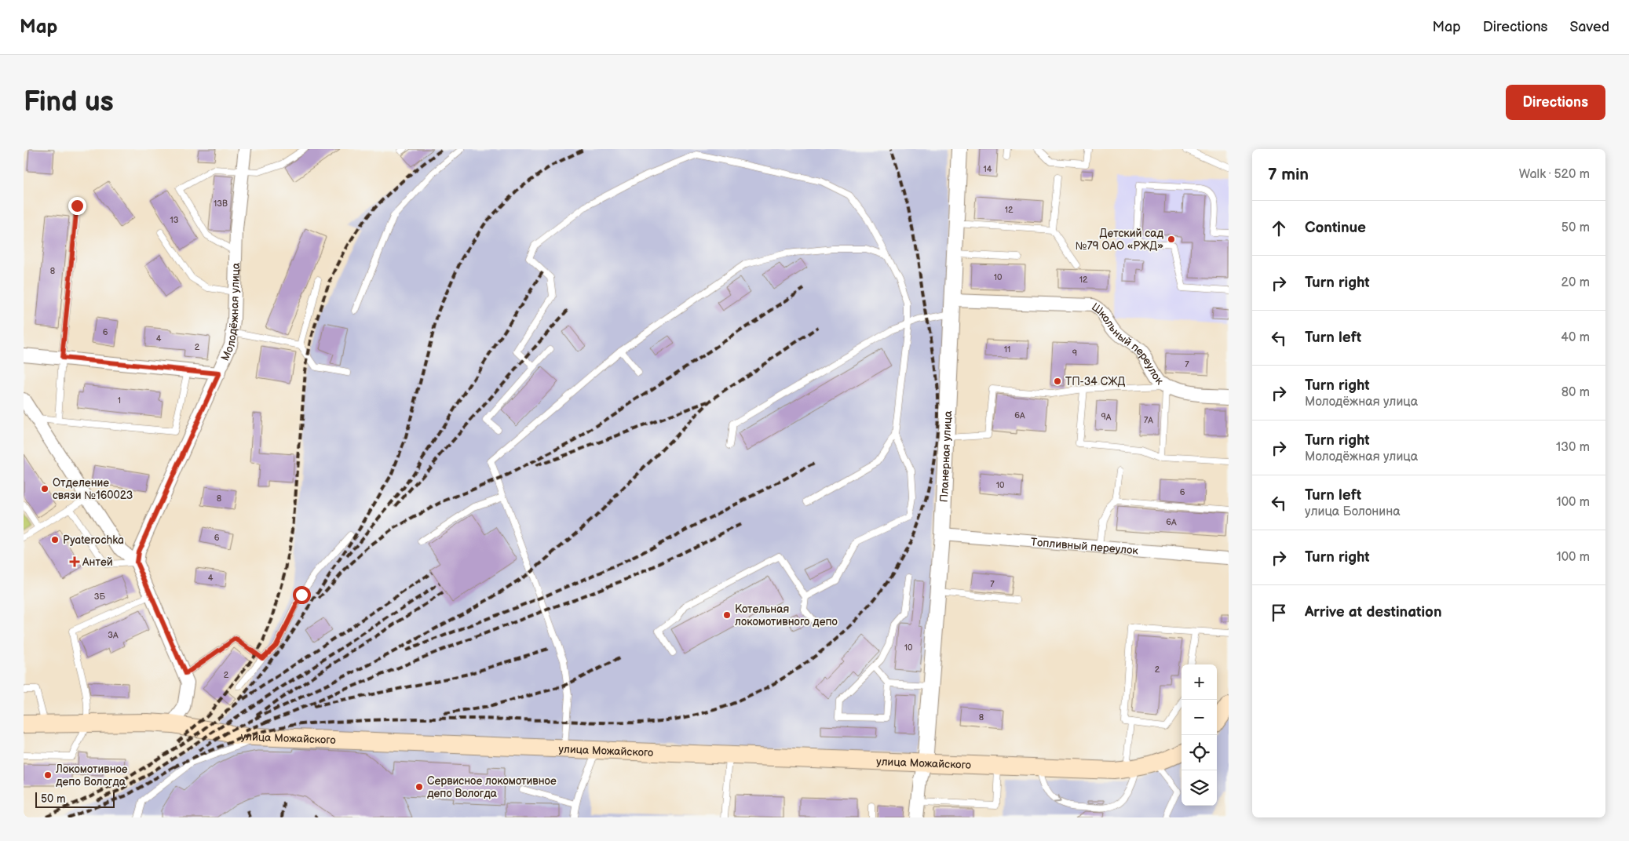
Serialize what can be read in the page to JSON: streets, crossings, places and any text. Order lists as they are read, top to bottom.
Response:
{
  "streets": {
    "main road": ["улица Можайского"],
    "street": [
      "Молодёжная улица",
      "Школьный переулок",
      "Планерная улица",
      "Топливный переулок"
    ]
  },
  "crossings": [
    ["Школьный переулок", "Планерная улица"],
    ["Планерная улица", "Топливный переулок"],
    ["Планерная улица", "улица Можайского"]
  ],
  "places": {
    "other": [
      "Детский сад №79 ОАО «РЖД»",
      "ТП-34 СЖД",
      "Отделение связи №160023",
      "Pyaterochka",
      "Котельная локомотивного депо",
      "Локомотивное депо Вологда",
      "Сервисное локомотивное депо Вологда"
    ],
    "health": ["Антей"]
  },
  "house_numbers": [
    "14",
    "13В",
    "12",
    "13",
    "8",
    "10",
    "12",
    "6",
    "4",
    "2",
    "11",
    "9",
    "7",
    "1",
    "6А",
    "9А",
    "7А",
    "10",
    "6",
    "8",
    "6А",
    "6",
    "4",
    "7",
    "3Б",
    "3А",
    "10",
    "2",
    "2",
    "8"
  ],
  "scale_bar": "50 m",
  "page": {
    "header": "Map",
    "nav": ["Map", "Directions", "Saved"],
    "buttons": "Directions",
    "title": "Find us",
    "heading": ["7 min", "Walk · 520 m"],
    "list": [
      ["Continue", "50 m"],
      ["Turn right", "20 m"],
      ["Turn left", "40 m"],
      ["Turn right", "Молодёжная улица", "80 m"],
      ["Turn right", "Молодёжная улица", "130 m"],
      ["Turn left", "улица Болонина", "100 m"],
      ["Turn right", "100 m"],
      "Arrive at destination"
    ],
    "map_buttons": ["+", "−"],
    "scale": "50 m"
  }
}
